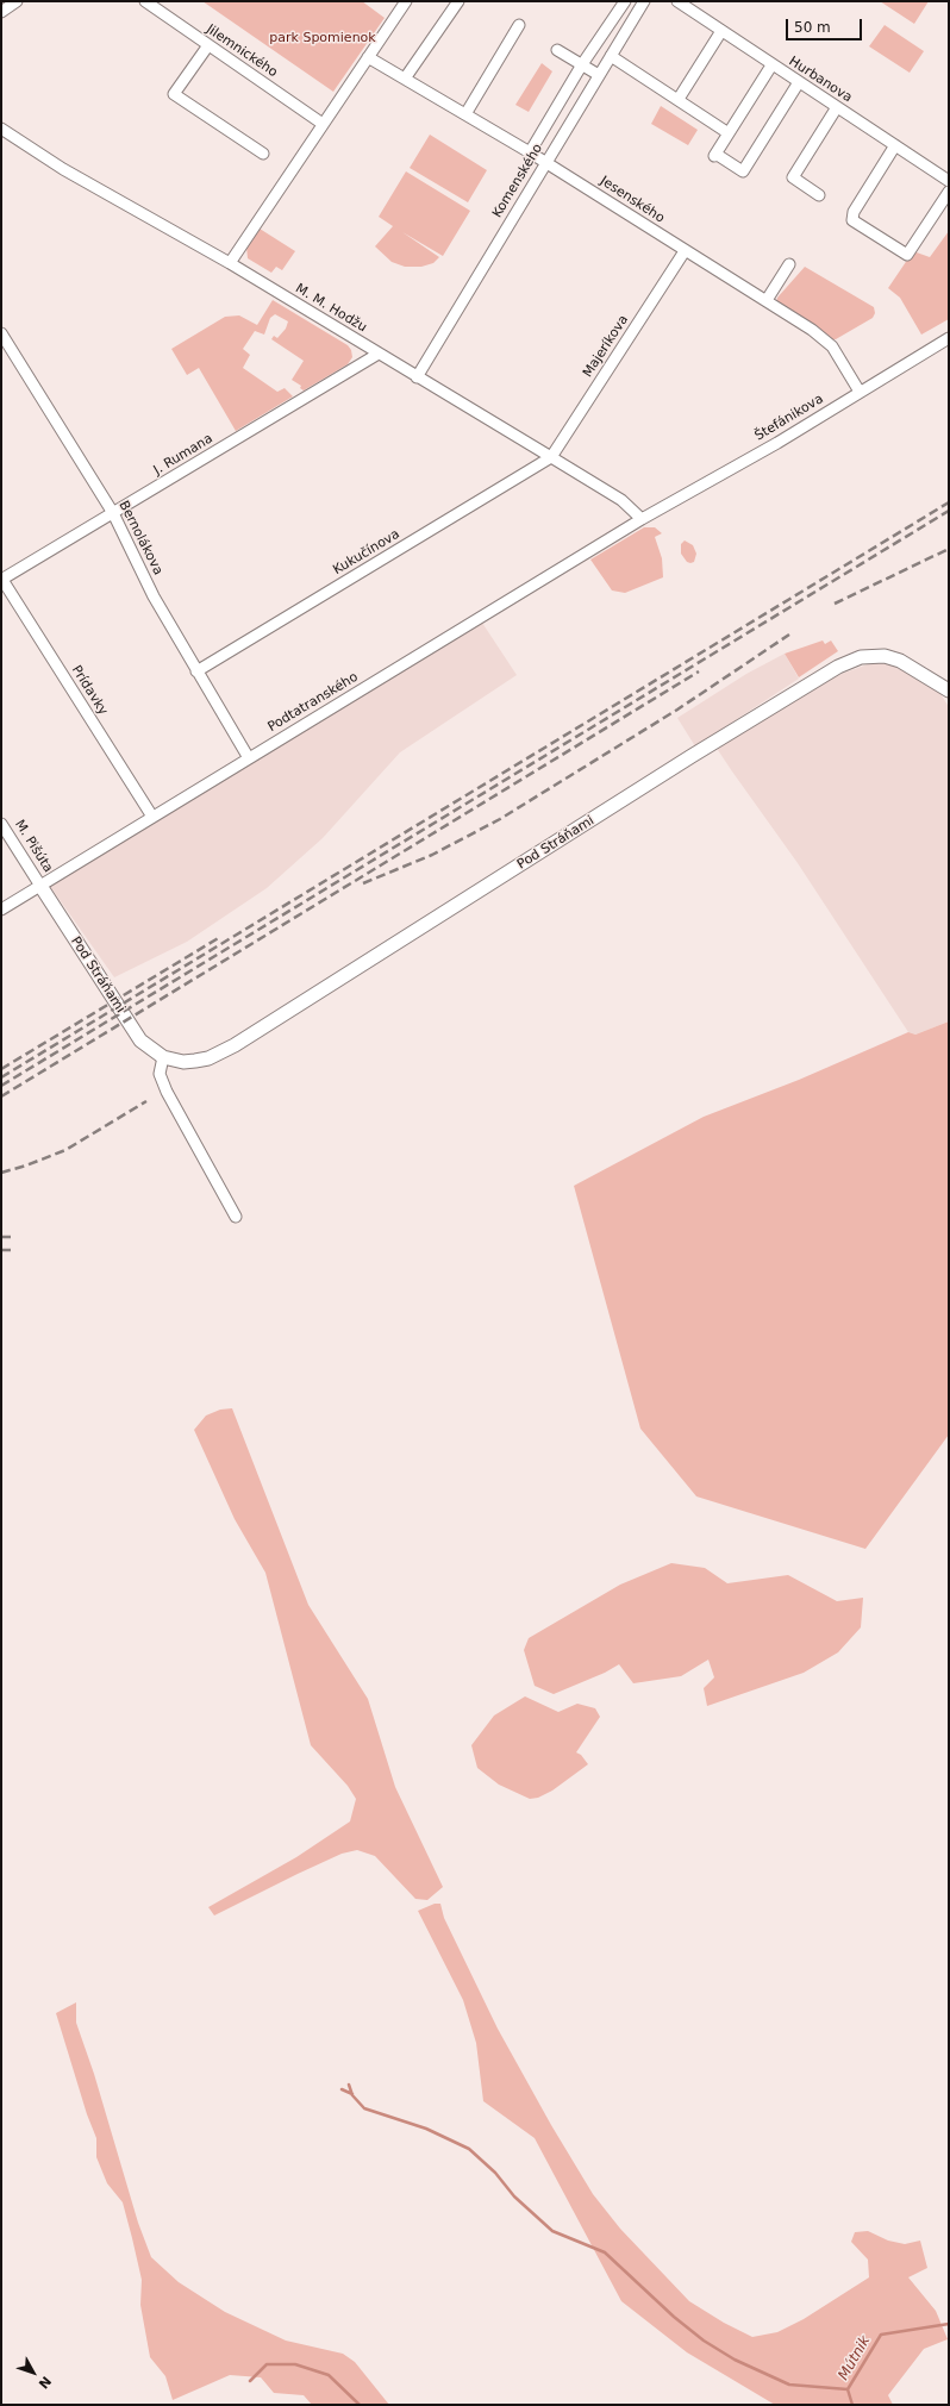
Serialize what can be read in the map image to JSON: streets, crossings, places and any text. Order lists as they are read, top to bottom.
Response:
{
  "streets": {
    "street": [
      "Jilemnického",
      "Hurbanova",
      "Komenského",
      "Jesenského",
      "M. M. Hodžu",
      "Majeríkova",
      "Štefánikova",
      "J. Rumana",
      "Bernolákova",
      "Kukučínova",
      "Prídavky",
      "Podtatranského",
      "Pod Stráňami",
      "M. Pišúta"
    ]
  },
  "crossings": [
    ["Komenského", "Jesenského"],
    ["Komenského", "M. M. Hodžu"],
    ["Jesenského", "Majeríkova"],
    ["Jesenského", "Štefánikova"],
    ["M. M. Hodžu", "Majeríkova"],
    ["M. M. Hodžu", "Štefánikova"],
    ["M. M. Hodžu", "J. Rumana"],
    ["M. M. Hodžu", "Kukučínova"],
    ["M. M. Hodžu", "Podtatranského"],
    ["Majeríkova", "Kukučínova"],
    ["Štefánikova", "Podtatranského"],
    ["J. Rumana", "Bernolákova"],
    ["J. Rumana", "Prídavky"],
    ["Bernolákova", "Kukučínova"],
    ["Bernolákova", "Podtatranského"],
    ["Prídavky", "Podtatranského"],
    ["Podtatranského", "Pod Stráňami"],
    ["Podtatranského", "M. Pišúta"],
    ["Pod Stráňami", "M. Pišúta"]
  ],
  "water": ["Mútnik"],
  "parks": ["park Spomienok"],
  "scale_bar": "50 m",
  "north": "bottom right"
}
